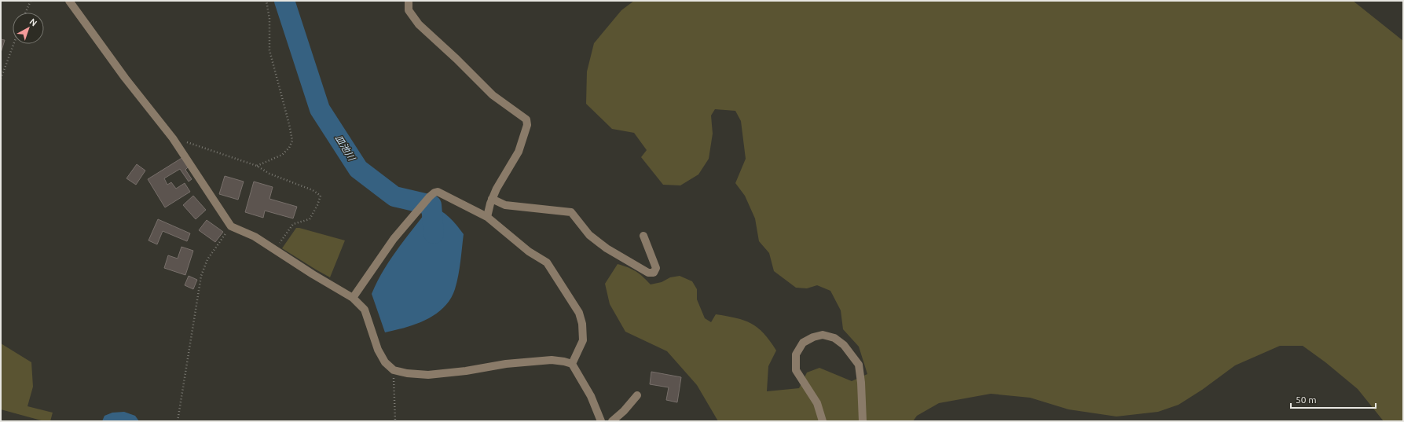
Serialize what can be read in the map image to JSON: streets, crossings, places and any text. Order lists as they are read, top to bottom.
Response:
{
  "water": ["皿池川"],
  "scale_bar": "50 m",
  "north": "top right"
}
